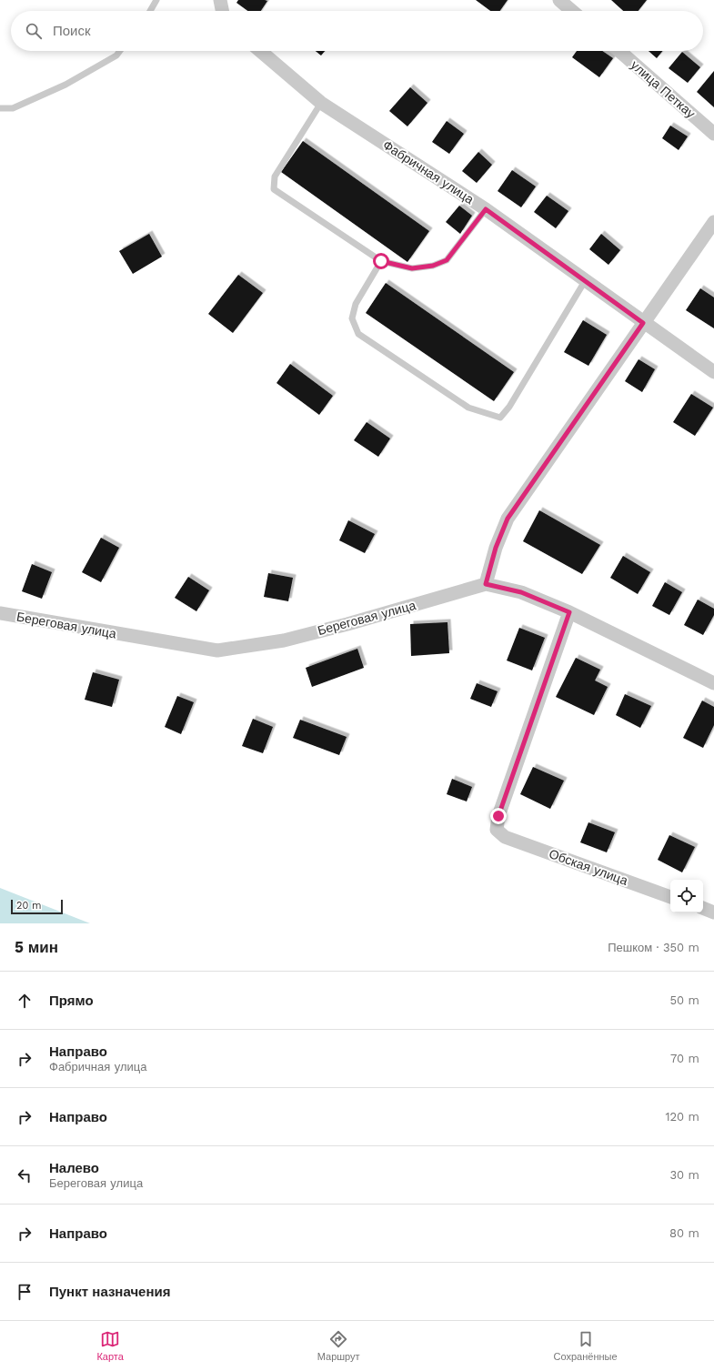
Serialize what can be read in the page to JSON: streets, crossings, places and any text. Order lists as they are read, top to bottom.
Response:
{
  "streets": {
    "street": [
      "улица Петкау",
      "Фабричная улица",
      "Береговая улица",
      "Обская улица"
    ]
  },
  "crossings": [
    ["Береговая улица", "Обская улица"]
  ],
  "scale_bar": "20 m",
  "page": {
    "search": "Поиск",
    "scale": "20 m",
    "heading": ["5 мин", "Пешком · 350 m"],
    "list": [
      ["Прямо", "50 m"],
      ["Направо", "Фабричная улица", "70 m"],
      ["Направо", "120 m"],
      ["Налево", "Береговая улица", "30 m"],
      ["Направо", "80 m"],
      "Пункт назначения"
    ],
    "nav": ["Карта", "Маршрут", "Сохранённые"]
  }
}
